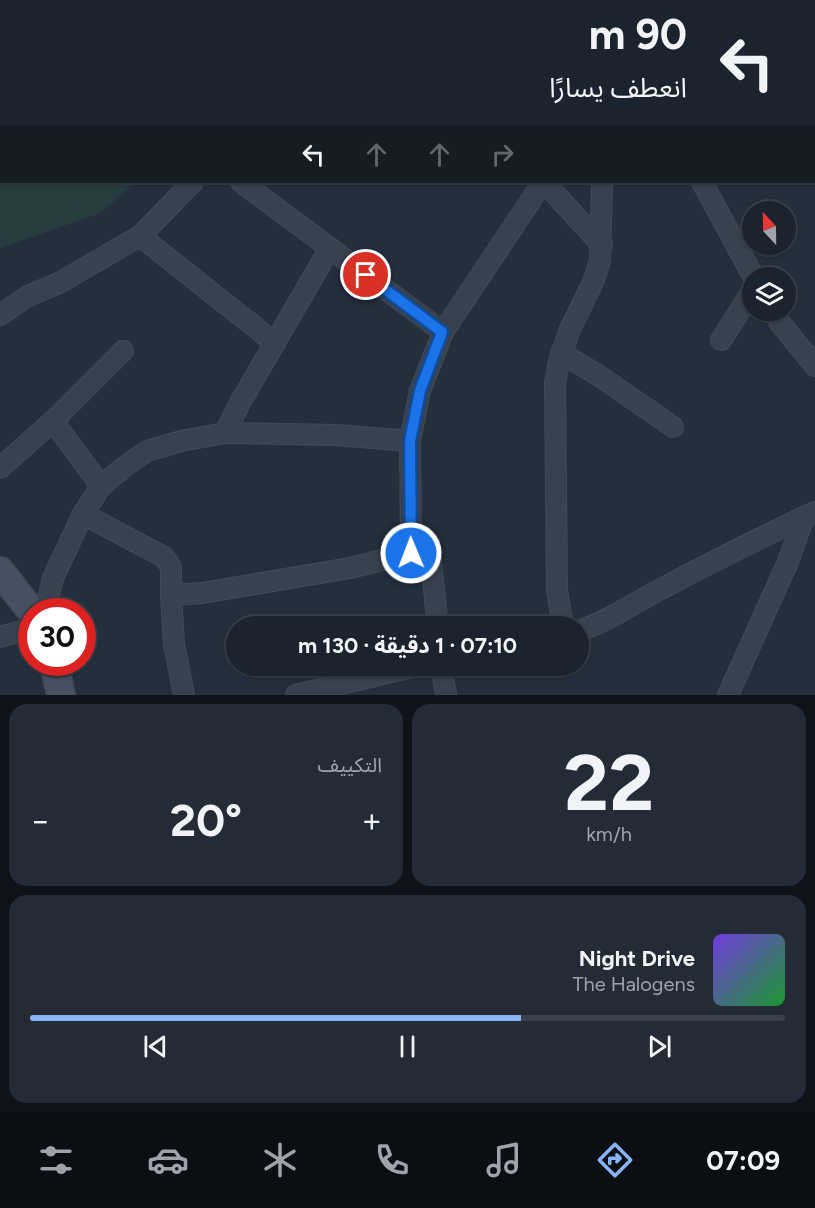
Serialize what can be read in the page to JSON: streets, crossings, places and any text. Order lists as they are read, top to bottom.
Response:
{
  "north": "top",
  "page": {
    "turn": ["90 m", "انعطف يسارًا"],
    "limit": "30",
    "trip": "07:10 · 1 دقيقة · 130 m",
    "tile": [
      ["22", "km/h"],
      "التكييف"
    ],
    "heat": ["−", "20°", "+"],
    "song": ["Night Drive", "The Halogens"],
    "tabs": "07:09"
  }
}
